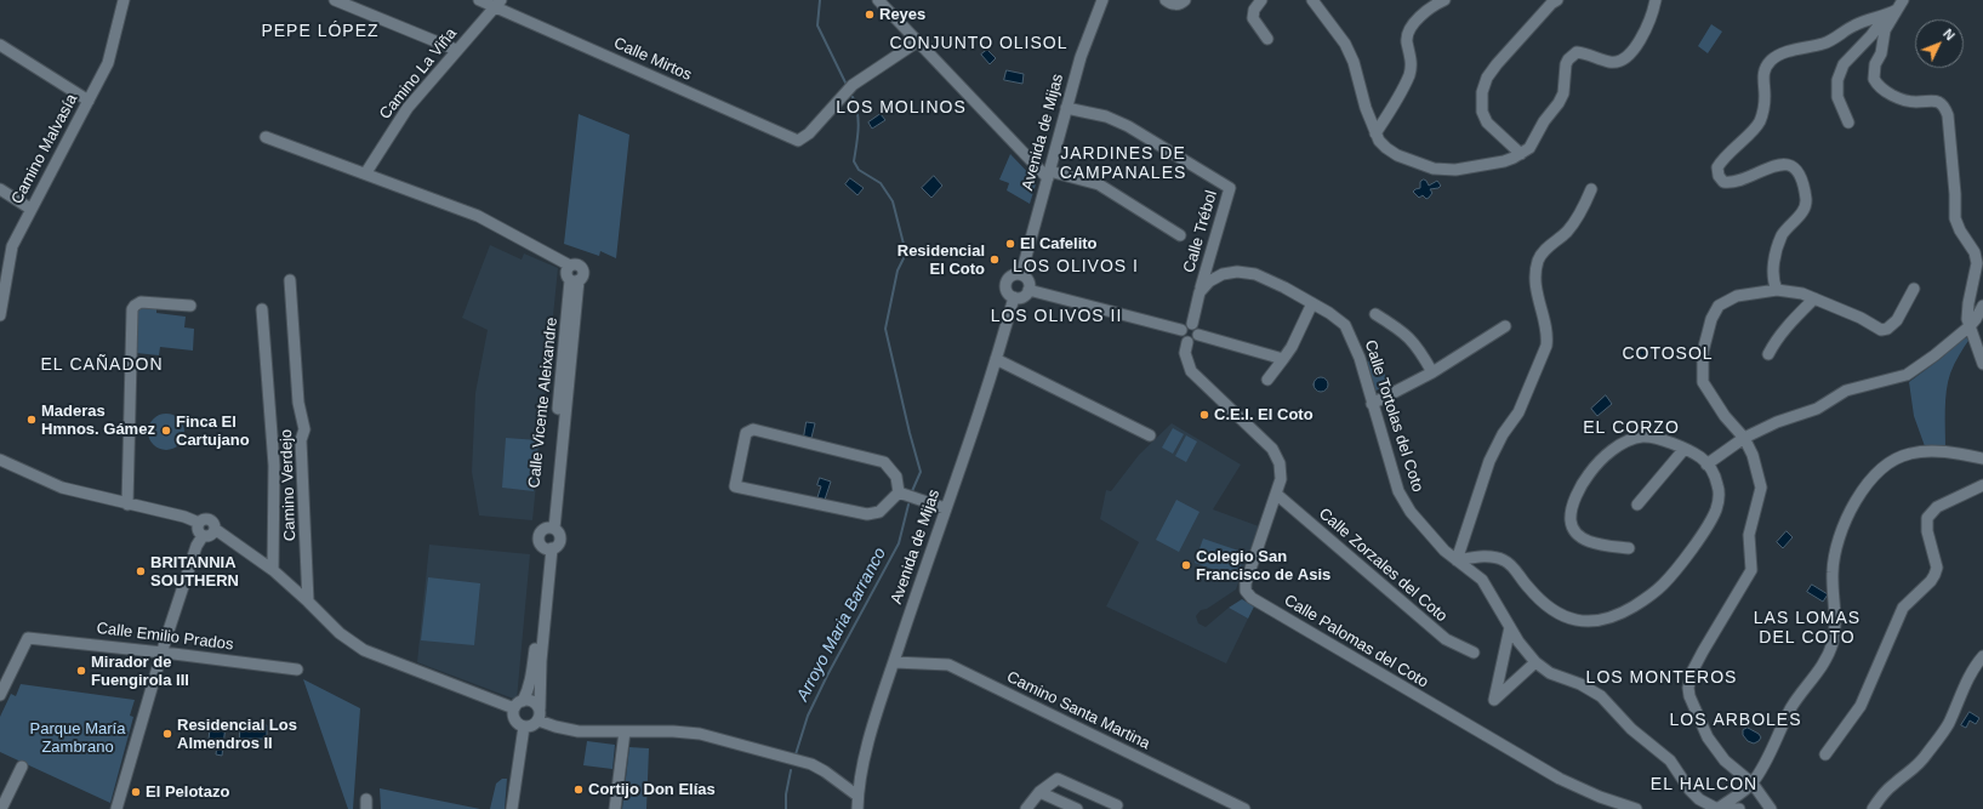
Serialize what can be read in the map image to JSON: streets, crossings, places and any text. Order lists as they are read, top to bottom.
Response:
{
  "streets": {
    "street": [
      "Calle Mirtos",
      "Camino La Viña",
      "Avenida de Mijas",
      "Camino Malvasía",
      "Calle Trébol",
      "Calle Vicente Aleixandre",
      "Calle Tortolas del Coto",
      "Camino Verdejo",
      "Calle Zorzales del Coto",
      "Calle Emilio Prados",
      "Calle Palomas del Coto",
      "Camino Santa Martina"
    ]
  },
  "crossings": [
    ["Calle Mirtos", "Camino La Viña"],
    ["Camino La Viña", "Calle Vicente Aleixandre"],
    ["Avenida de Mijas", "Calle Trébol"],
    ["Avenida de Mijas", "Camino Santa Martina"],
    ["Calle Trébol", "Calle Tortolas del Coto"],
    ["Calle Zorzales del Coto", "Calle Palomas del Coto"]
  ],
  "districts": [
    "PEPE LÓPEZ",
    "CONJUNTO OLISOL",
    "LOS MOLINOS",
    "JARDINES DE CAMPANALES",
    "LOS OLIVOS I",
    "LOS OLIVOS II",
    "COTOSOL",
    "EL CAÑADON",
    "EL CORZO",
    "LAS LOMAS DEL COTO",
    "LOS MONTEROS",
    "LOS ARBOLES",
    "EL HALCON"
  ],
  "water": ["Arroyo Maria Barranco"],
  "parks": ["Parque María Zambrano"],
  "places": [
    "Reyes",
    "El Cafelito",
    "Residencial El Coto",
    "C.E.I. El Coto",
    "Maderas Hmnos. Gámez",
    "Finca El Cartujano",
    "Colegio San Francisco de Asis",
    "BRITANNIA SOUTHERN",
    "Mirador de Fuengirola III",
    "Residencial Los Almendros II",
    "Cortijo Don Elías",
    "El Pelotazo"
  ],
  "north": "top right"
}
